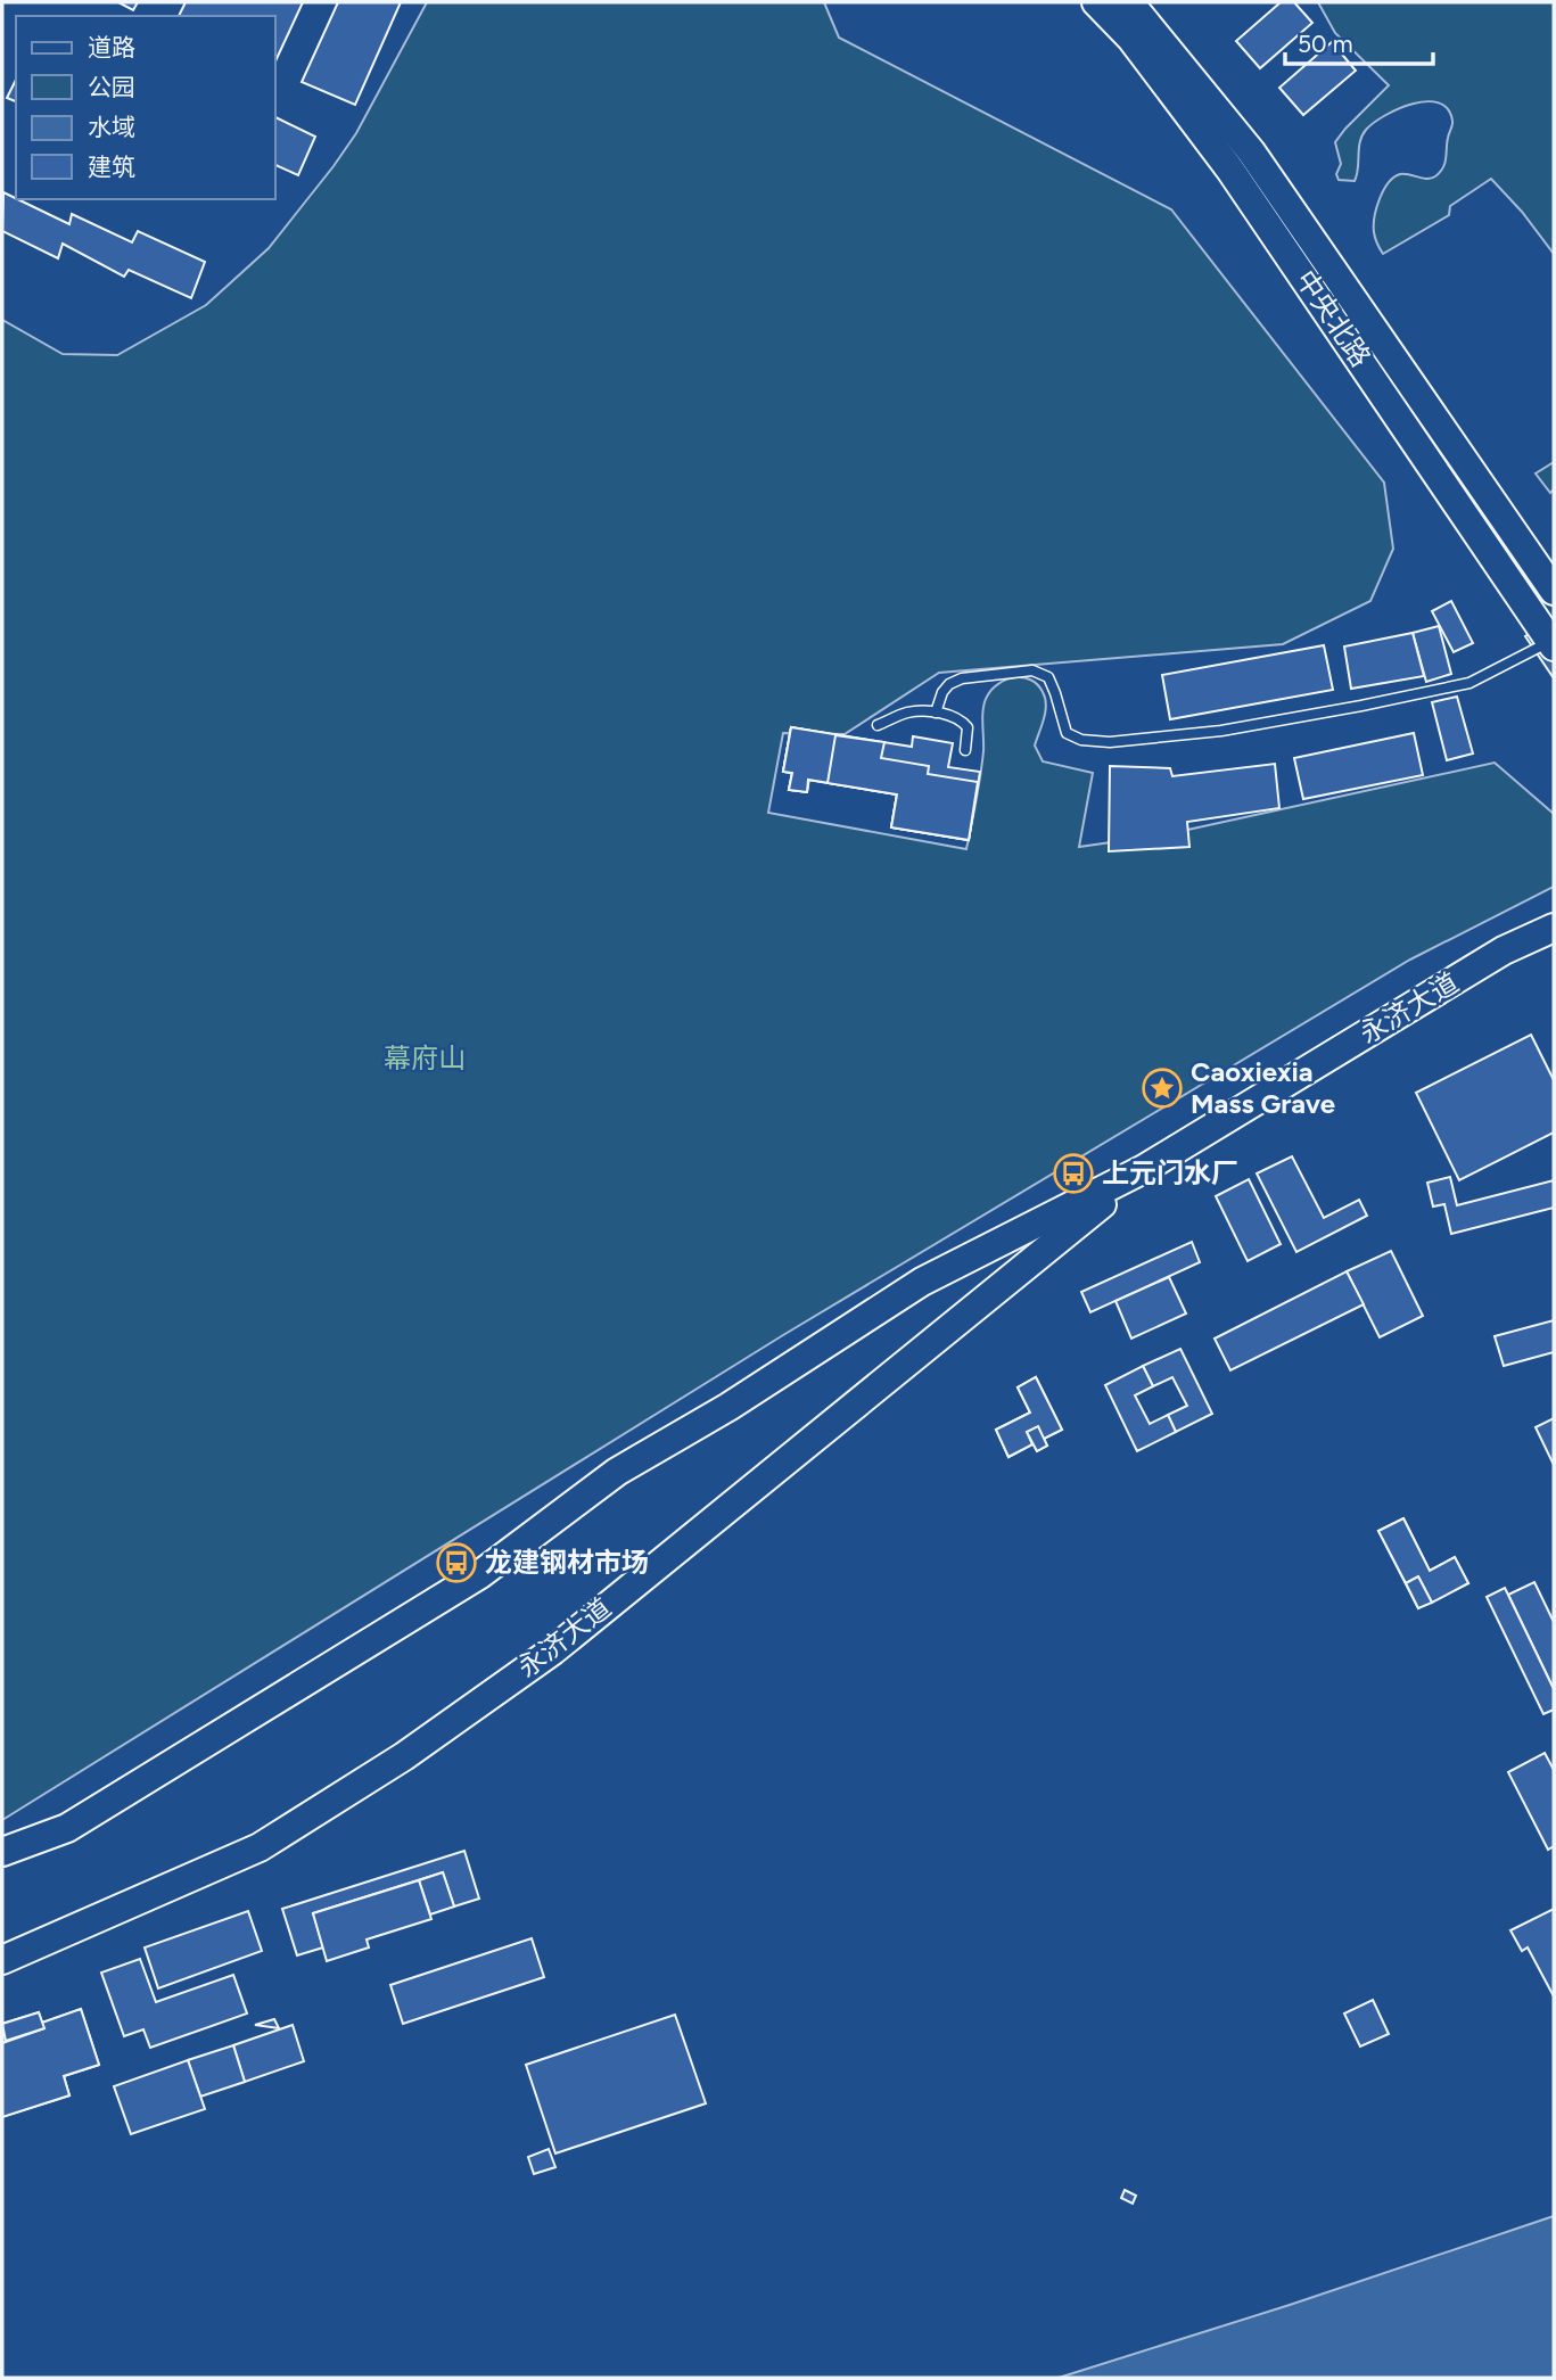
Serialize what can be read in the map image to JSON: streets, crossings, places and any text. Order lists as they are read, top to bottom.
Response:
{
  "streets": {
    "main road": ["中央北路", "永济大道"]
  },
  "parks": ["幕府山"],
  "places": {
    "place": ["Caoxiexia Mass Grave"],
    "bus stop": ["上元门水厂", "龙建钢材市场"]
  },
  "legend": [
    "道路",
    "公园",
    "水域",
    "建筑"
  ],
  "scale_bar": "50 m"
}
